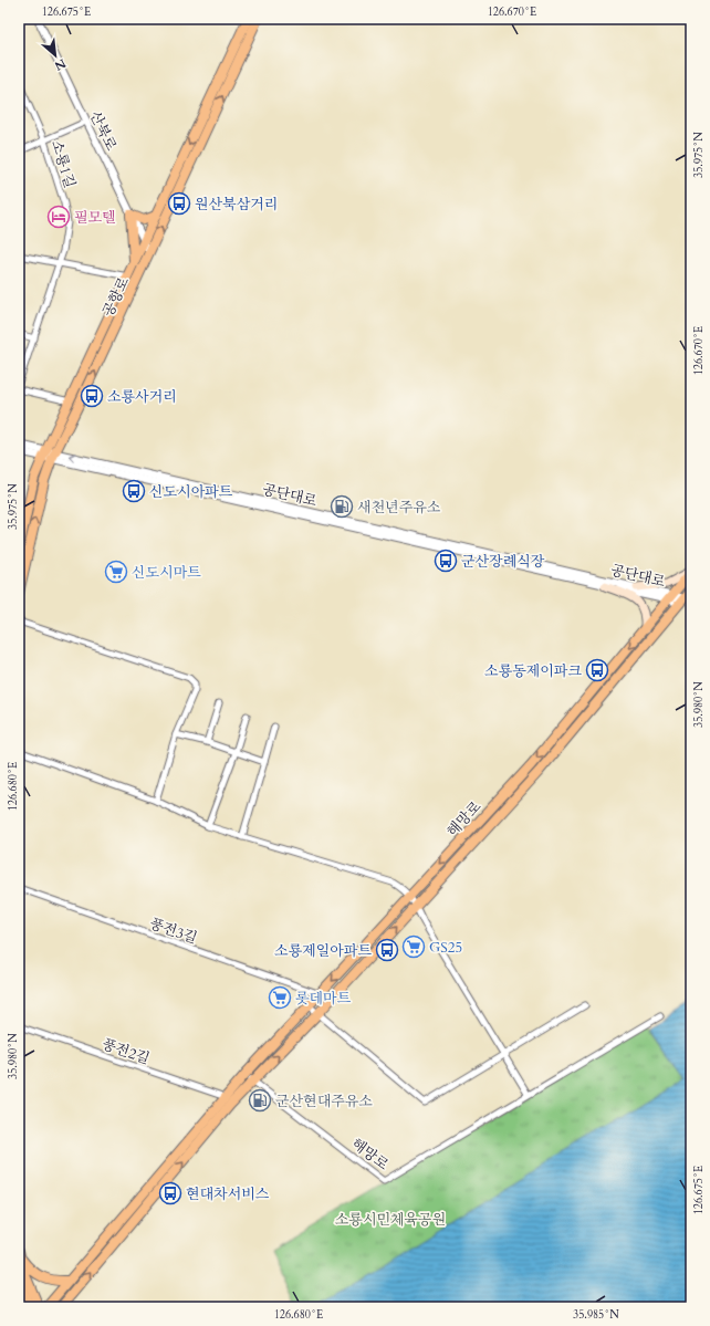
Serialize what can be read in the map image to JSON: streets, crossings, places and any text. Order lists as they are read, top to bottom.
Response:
{
  "streets": {
    "main road": ["공항로", "해망로"],
    "street": [
      "산북로",
      "소룡1길",
      "공단대로",
      "풍전3길",
      "풍전2길"
    ]
  },
  "crossings": [
    ["산북로", "공항로"],
    ["공항로", "공단대로"],
    ["공단대로", "해망로"],
    ["해망로", "풍전3길"],
    ["해망로", "풍전2길"]
  ],
  "parks": ["소룡시민체육공원"],
  "places": {
    "bus stop": [
      "원산북삼거리",
      "소룡사거리",
      "신도시아파트",
      "군산장례식장",
      "소룡동제이파크",
      "소룡제일아파트",
      "현대차서비스"
    ],
    "hotel": ["필모텔"],
    "fuel station": ["새천년주유소", "군산현대주유소"],
    "supermarket": ["신도시마트", "GS25", "롯데마트"]
  },
  "north": "bottom right",
  "coordinates": [
    "126.675°E",
    "126.670°E",
    "35.975°N",
    "35.980°N",
    "126.680°E",
    "35.985°N"
  ]
}
